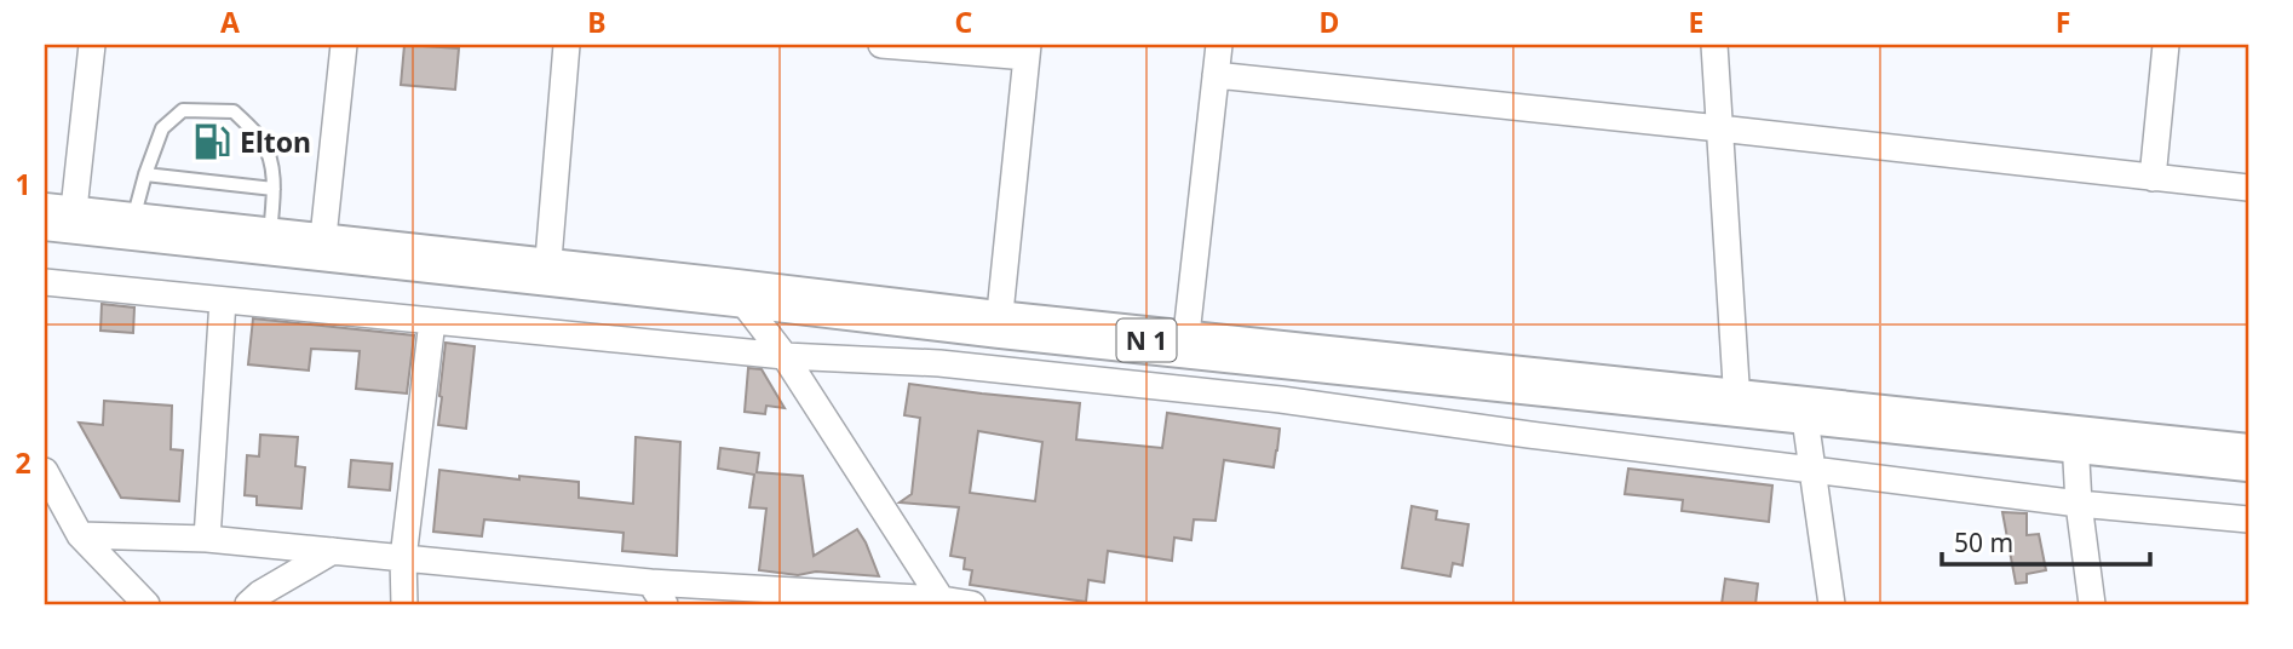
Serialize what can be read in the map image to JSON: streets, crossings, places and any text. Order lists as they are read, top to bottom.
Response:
{
  "streets": {
    "highway": ["N 1"]
  },
  "places": {
    "fuel station": ["Elton"]
  },
  "scale_bar": "50 m",
  "grid": {
    "columns": [
      "A",
      "B",
      "C",
      "D",
      "E",
      "F"
    ],
    "rows": ["1", "2"]
  }
}
